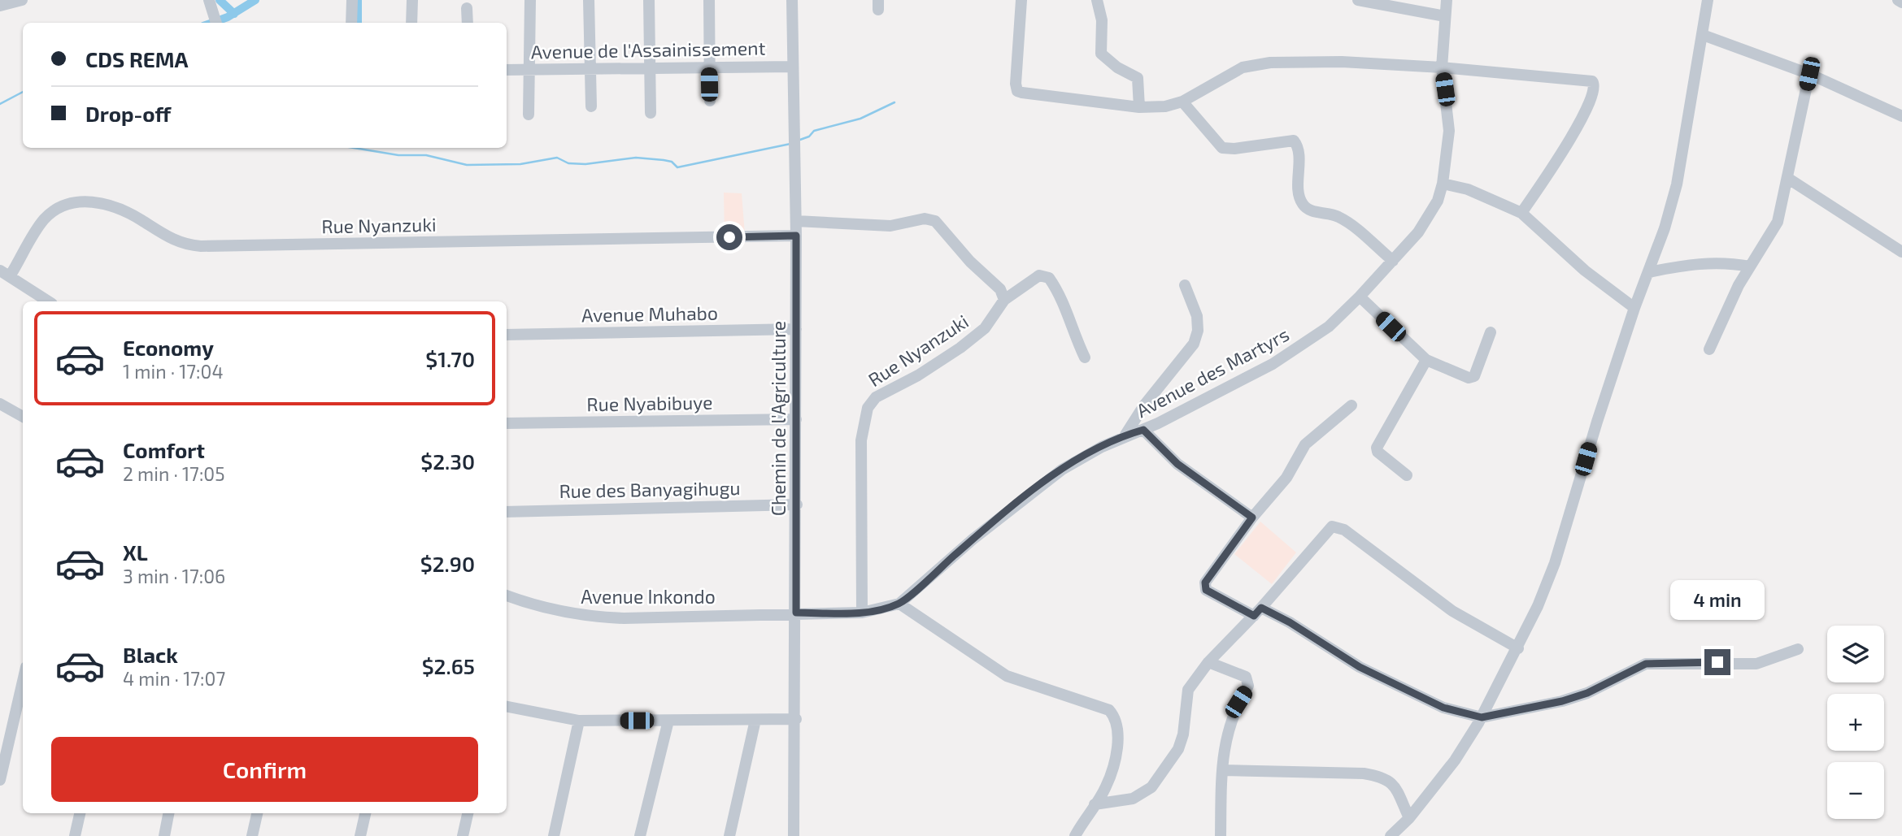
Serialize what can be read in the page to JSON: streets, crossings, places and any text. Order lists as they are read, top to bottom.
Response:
{
  "streets": {
    "street": [
      "Avenue de l'Assainissement",
      "Rue Nyanzuki",
      "Avenue Muhabo",
      "Avenue des Martyrs",
      "Rue Nyabibuye",
      "Chemin de l'Agriculture",
      "Rue des Banyagihugu",
      "Avenue Inkondo"
    ]
  },
  "crossings": [
    ["Avenue de l'Assainissement", "Chemin de l'Agriculture"],
    ["Rue Nyanzuki", "Avenue des Martyrs"],
    ["Rue Nyanzuki", "Chemin de l'Agriculture"],
    ["Avenue Muhabo", "Chemin de l'Agriculture"],
    ["Avenue des Martyrs", "Chemin de l'Agriculture"],
    ["Avenue des Martyrs", "Avenue Inkondo"],
    ["Rue Nyabibuye", "Chemin de l'Agriculture"],
    ["Chemin de l'Agriculture", "Rue des Banyagihugu"],
    ["Chemin de l'Agriculture", "Avenue Inkondo"]
  ],
  "page": {
    "banner": ["CDS REMA", "Drop-off"],
    "list": [
      {
        "name": "Economy",
        "note": "1 min · 17:04",
        "value": "$1.70"
      },
      {
        "name": "Comfort",
        "note": "2 min · 17:05",
        "value": "$2.30"
      },
      {
        "name": "XL",
        "note": "3 min · 17:06",
        "value": "$2.90"
      },
      {
        "name": "Black",
        "note": "4 min · 17:07",
        "value": "$2.65"
      }
    ],
    "bubble": "4 min",
    "map_buttons": ["+", "−"],
    "buttons": "Confirm"
  }
}
